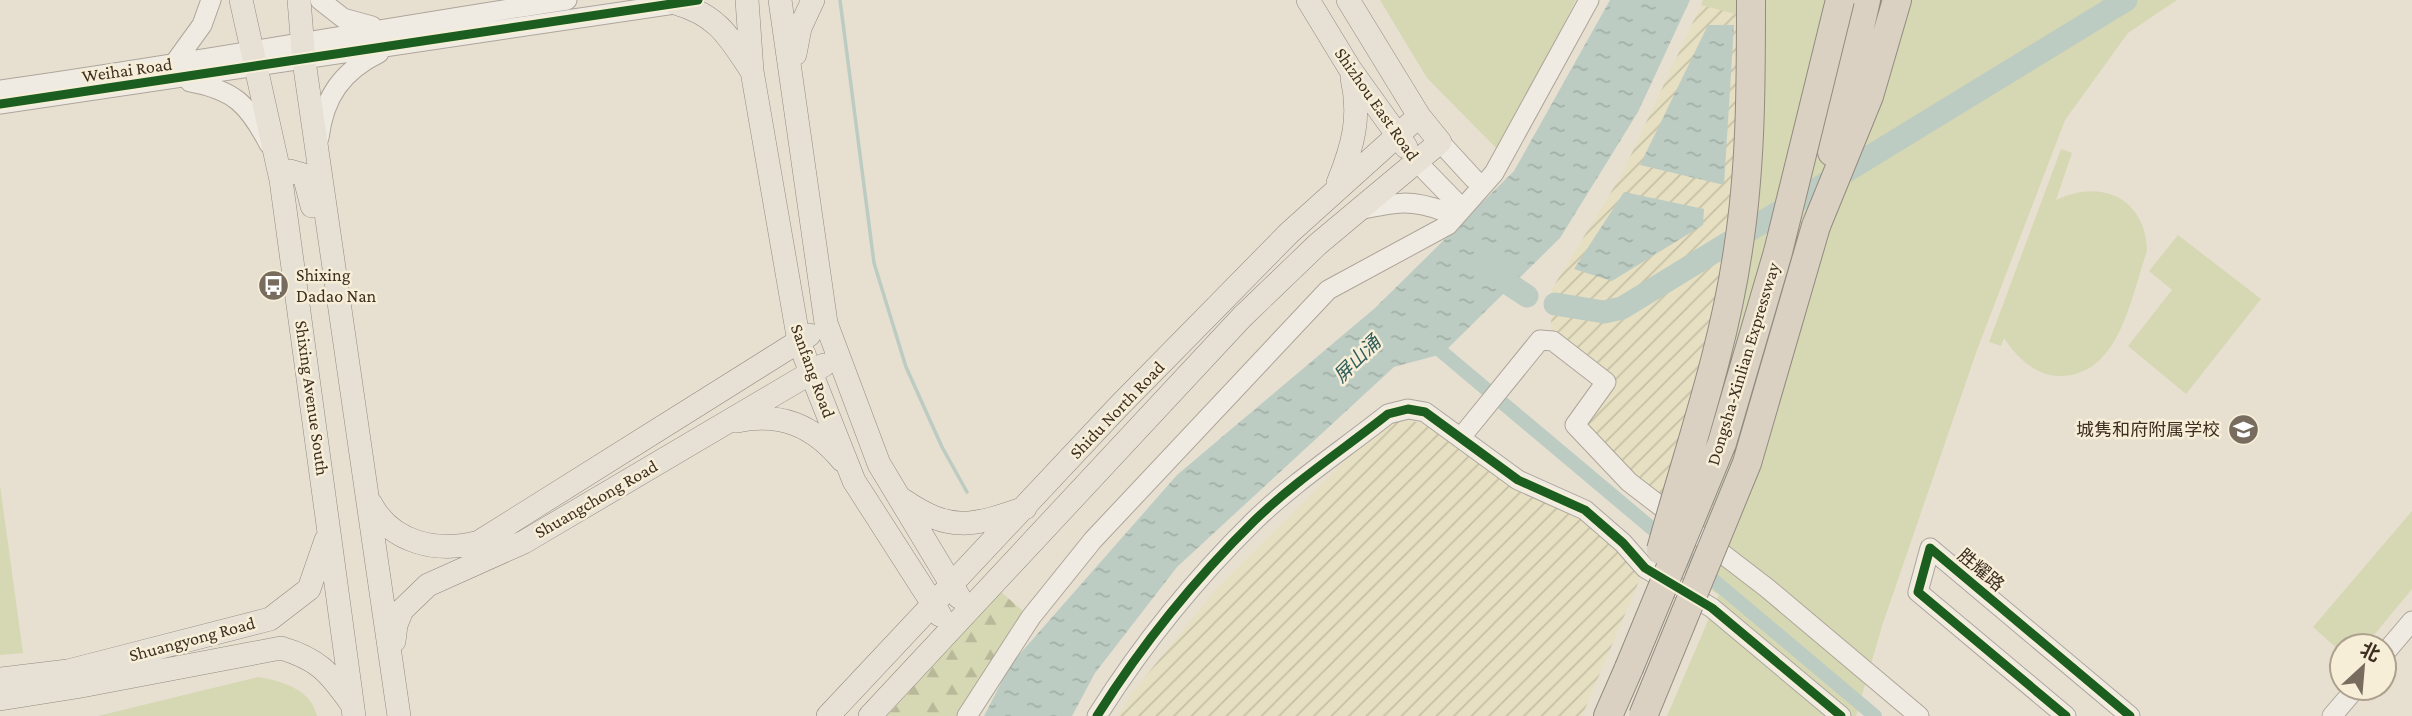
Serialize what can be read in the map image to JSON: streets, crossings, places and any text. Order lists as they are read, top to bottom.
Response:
{
  "streets": {
    "highway": ["Dongsha-Xinlian Expressway"],
    "main road": [
      "Shizhou East Road",
      "Sanfang Road",
      "Shixing Avenue South",
      "Shidu North Road",
      "Shuangchong Road",
      "Shuangyong Road"
    ],
    "street": ["Weihai Road", "胜耀路"]
  },
  "crossings": [
    ["Weihai Road", "Shixing Avenue South"],
    ["Shizhou East Road", "Shidu North Road"],
    ["Sanfang Road", "Shidu North Road"],
    ["Sanfang Road", "Shuangchong Road"],
    ["Shixing Avenue South", "Shuangyong Road"]
  ],
  "water": ["屏山涌"],
  "places": {
    "bus stop": ["Shixing Dadao Nan"],
    "school or university": ["城隽和府附属学校"]
  },
  "north": "top right"
}
